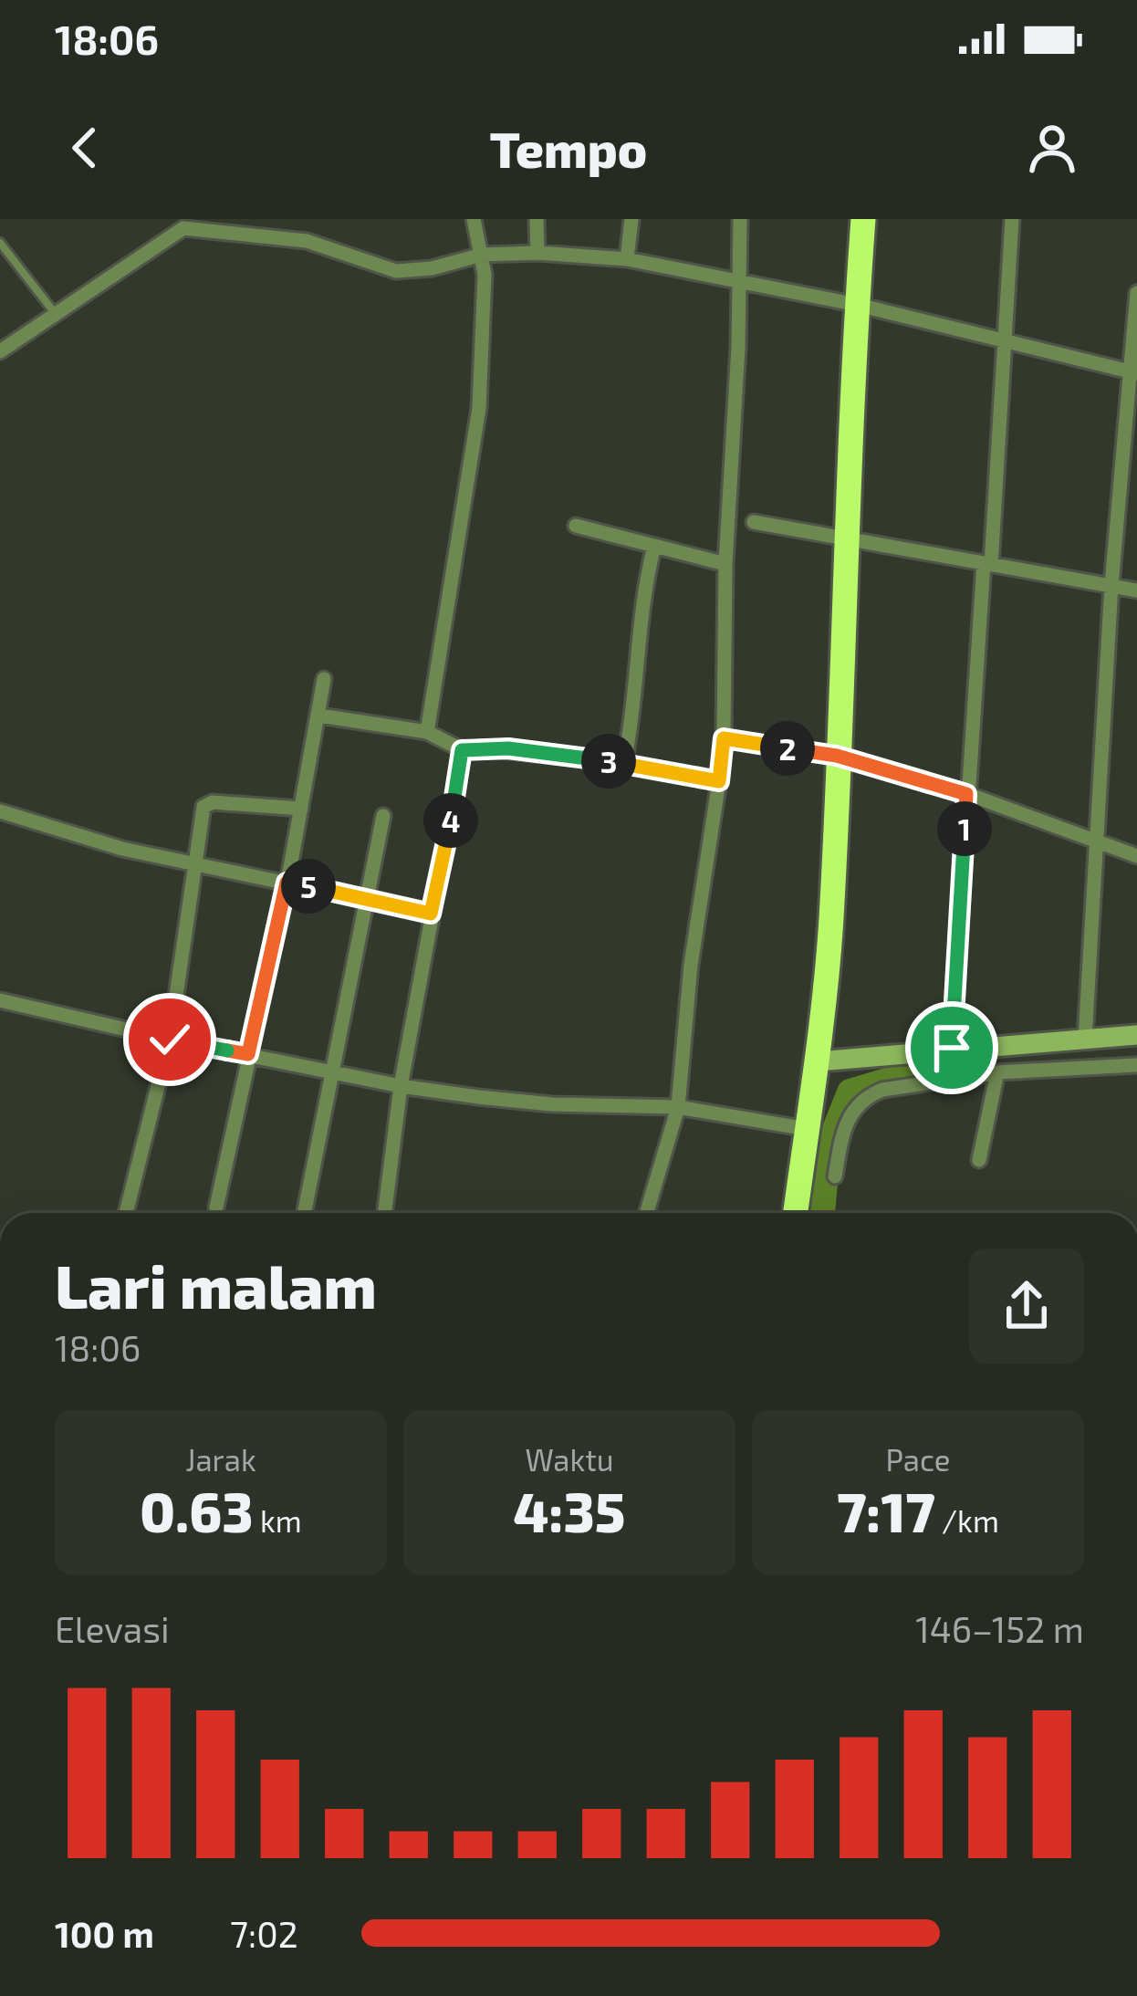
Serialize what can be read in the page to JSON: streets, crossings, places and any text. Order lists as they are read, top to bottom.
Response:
{
  "page": {
    "status": "18:06",
    "header": "Tempo",
    "pins": [
      "2",
      "3",
      "4",
      "1",
      "5"
    ],
    "heading": ["Lari malam", "18:06"],
    "stats": [
      ["Jarak", "0.63 km"],
      ["Waktu", "4:35"],
      ["Pace", "7:17 /km"]
    ],
    "chart": ["Elevasi", "146–152 m"],
    "list": [
      {
        "name": "100 m",
        "note": "7:02"
      }
    ]
  }
}
